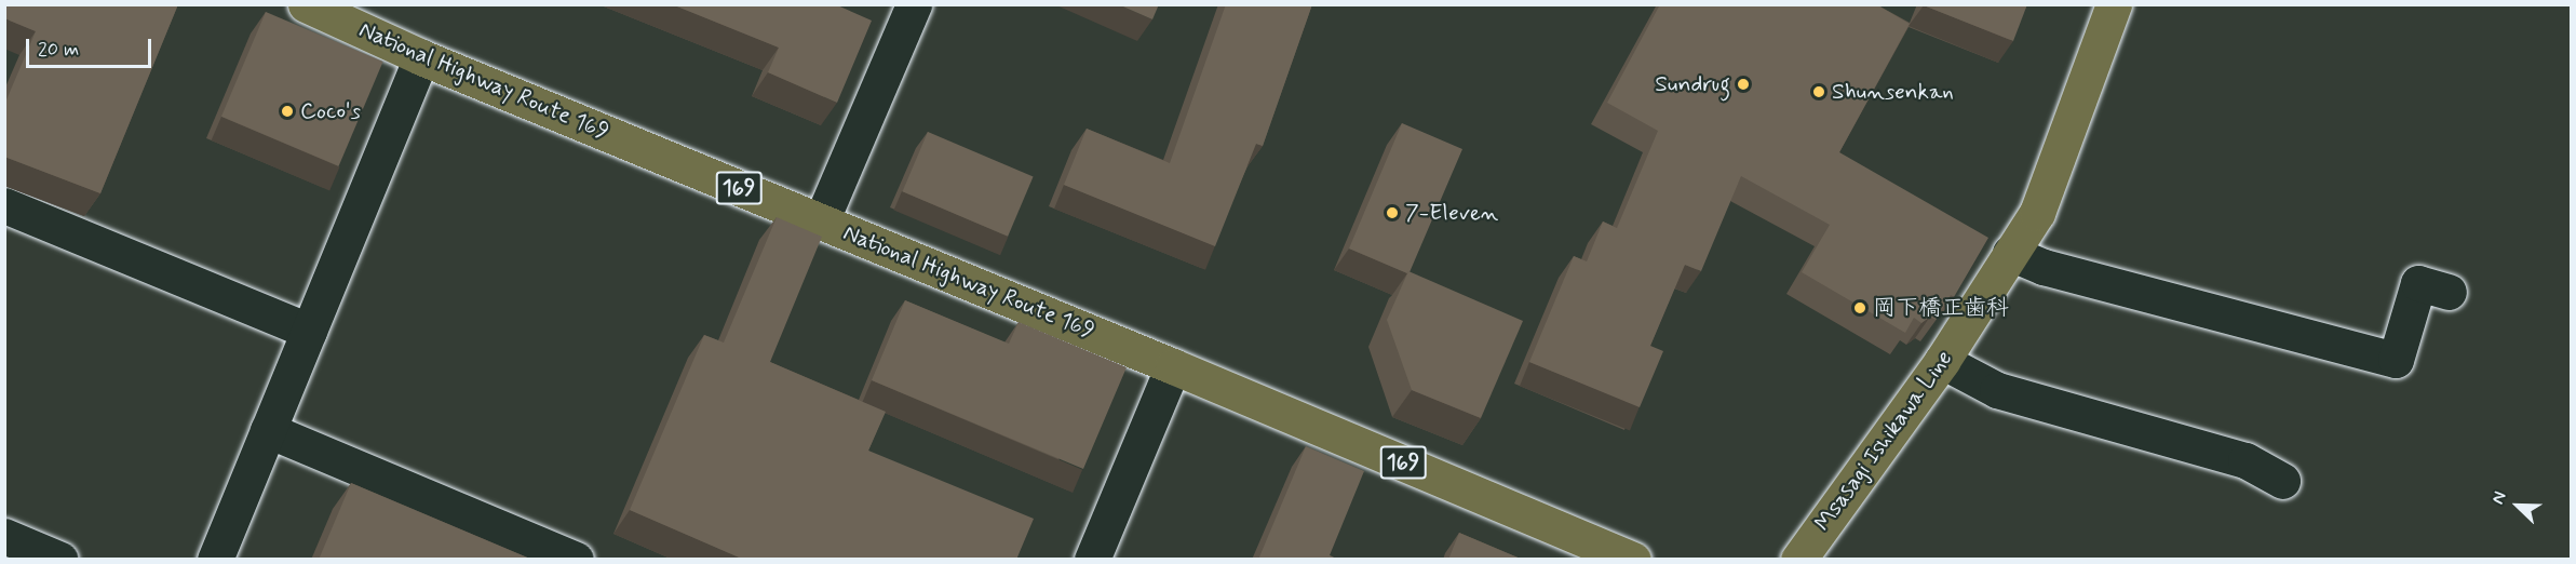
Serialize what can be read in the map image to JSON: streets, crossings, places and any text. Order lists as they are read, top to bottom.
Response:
{
  "streets": {
    "main road": ["National Highway Route 169", "169", "Msasagi Ishikawa Line"]
  },
  "places": [
    "Sundrug",
    "Shunsenkan",
    "Coco's",
    "7-Eleven",
    "岡下橋正歯科"
  ],
  "scale_bar": "20 m",
  "north": "top left"
}
